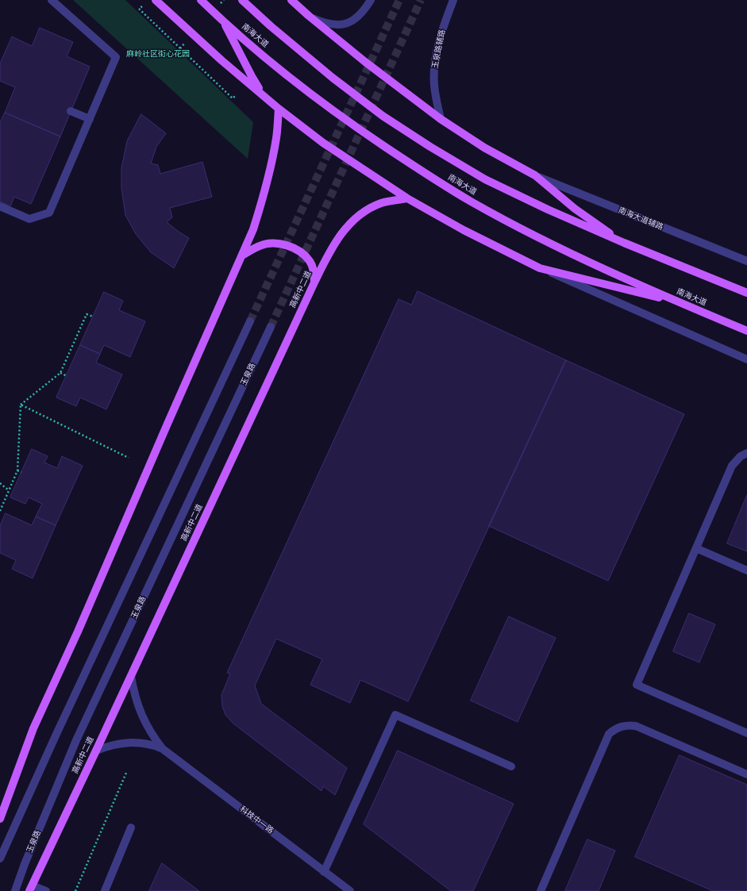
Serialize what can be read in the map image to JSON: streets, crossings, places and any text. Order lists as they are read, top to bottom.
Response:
{
  "streets": {
    "main road": ["南海大道", "高新中二道"],
    "street": [
      "玉泉路辅路",
      "南海大道辅路",
      "玉泉路",
      "科技中一路"
    ]
  },
  "crossings": [
    ["高新中二道", "科技中一路"]
  ],
  "parks": ["麻岭社区街心花园"]
}
